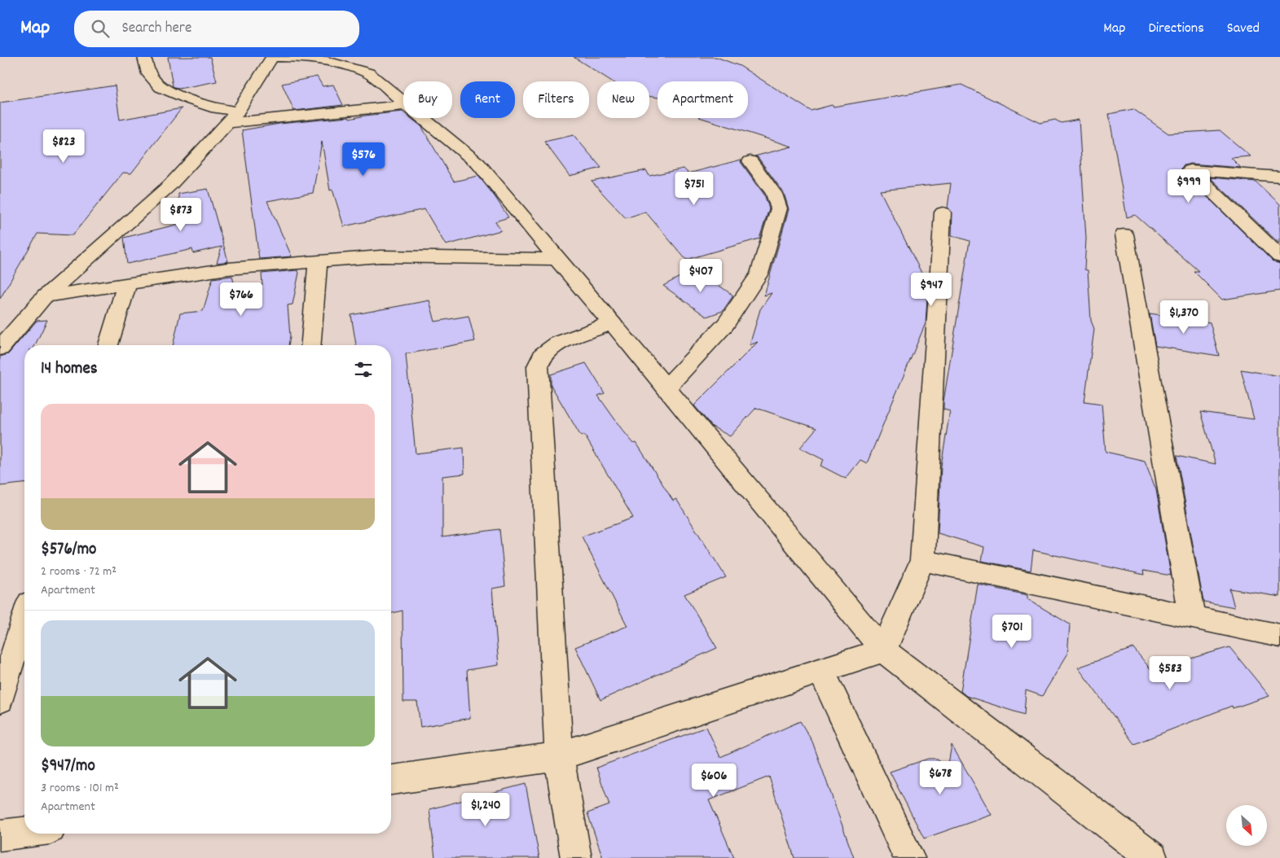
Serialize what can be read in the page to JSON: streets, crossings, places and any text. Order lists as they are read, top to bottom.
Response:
{
  "north": "bottom right",
  "page": {
    "header": "Map",
    "search": "Search here",
    "nav": ["Map", "Directions", "Saved"],
    "chip": [
      "Buy",
      "Rent",
      "Filters",
      "New",
      "Apartment"
    ],
    "price": [
      "$823",
      "$576",
      "$999",
      "$751",
      "$873",
      "$407",
      "$947",
      "$766",
      "$1,370",
      "$701",
      "$583",
      "$678",
      "$606",
      "$1,240"
    ],
    "heading": "14 homes",
    "list": [
      {
        "name": "$576/mo",
        "note": "2 rooms · 72 m² · Apartment"
      },
      {
        "name": "$947/mo",
        "note": "3 rooms · 101 m² · Apartment"
      }
    ]
  }
}
